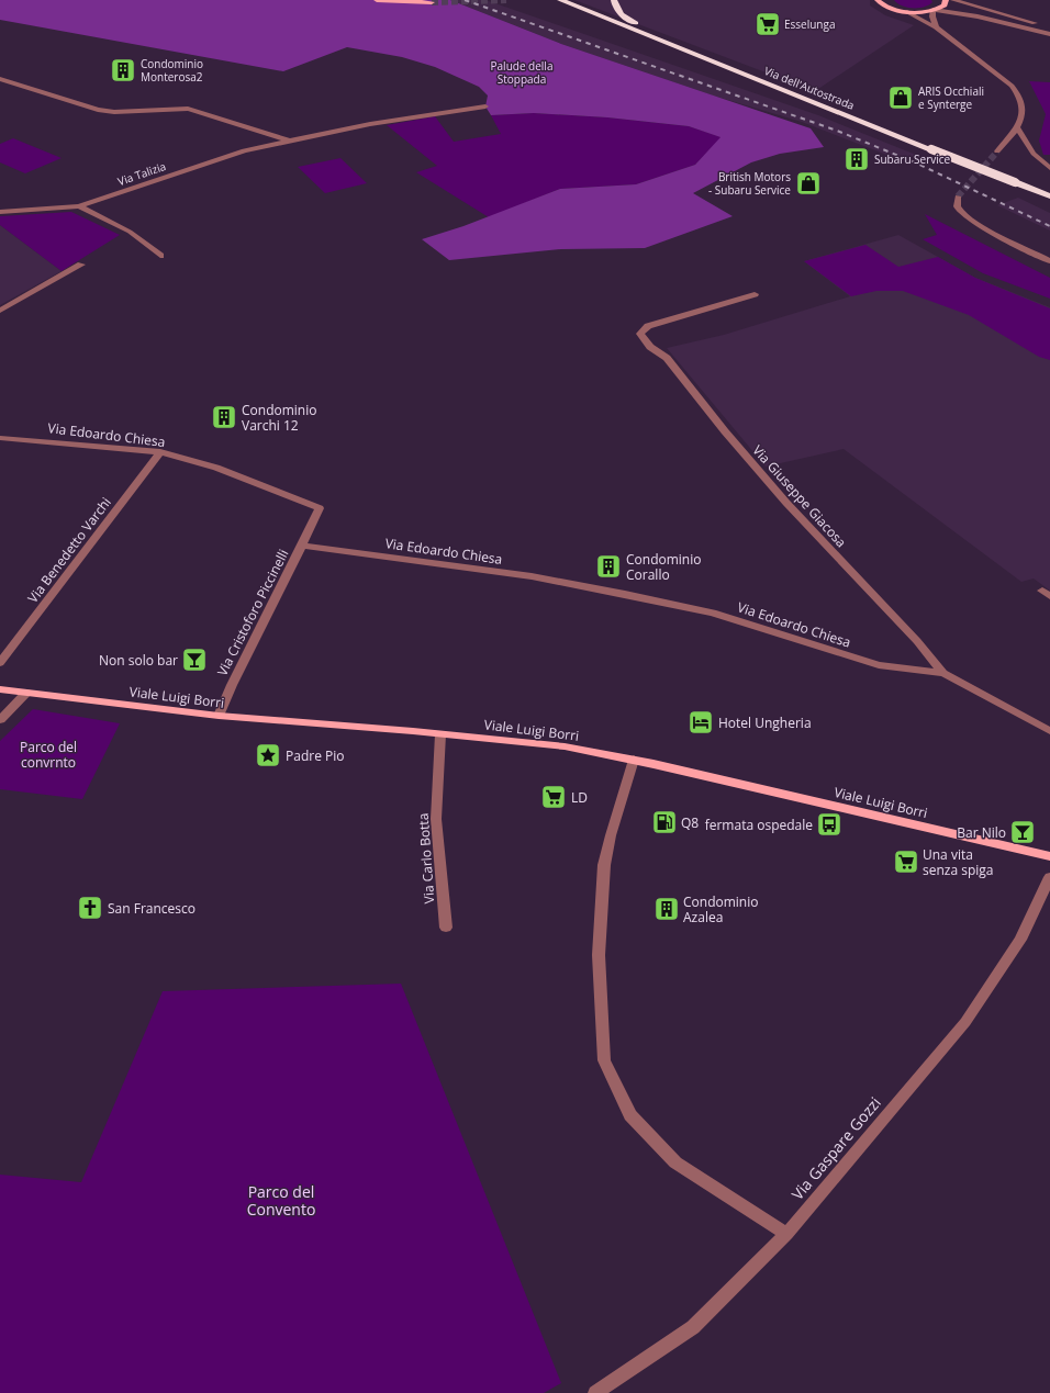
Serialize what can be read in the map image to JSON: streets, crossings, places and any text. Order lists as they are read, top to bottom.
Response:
{
  "streets": {
    "highway": ["Via dell'Autostrada"],
    "main road": ["Viale Luigi Borri"],
    "street": [
      "Via Talizia",
      "Via Edoardo Chiesa",
      "Via Giuseppe Giacosa",
      "Via Benedetto Varchi",
      "Via Cristoforo Piccinelli",
      "Via Carlo Botta",
      "Via Gaspare Gozzi"
    ]
  },
  "crossings": [
    ["Via Edoardo Chiesa", "Via Giuseppe Giacosa"],
    ["Via Edoardo Chiesa", "Via Benedetto Varchi"],
    ["Via Edoardo Chiesa", "Via Cristoforo Piccinelli"],
    ["Via Cristoforo Piccinelli", "Viale Luigi Borri"],
    ["Viale Luigi Borri", "Via Carlo Botta"]
  ],
  "parks": ["Palude della Stoppada", "Parco del convrnto", "Parco del Convento"],
  "places": {
    "supermarket": ["Esselunga", "LD", "Una vita senza spiga"],
    "building": [
      "Condominio Monterosa2",
      "Subaru Service",
      "Condominio Varchi 12",
      "Condominio Corallo",
      "Condominio Azalea"
    ],
    "shop": ["ARIS Occhiali e Synterge", "British Motors - Subaru Service"],
    "bar": ["Non solo bar", "Bar Nilo"],
    "hotel": ["Hotel Ungheria"],
    "place": ["Padre Pio"],
    "fuel station": ["Q8"],
    "bus stop": ["fermata ospedale"],
    "church": ["San Francesco"]
  }
}
